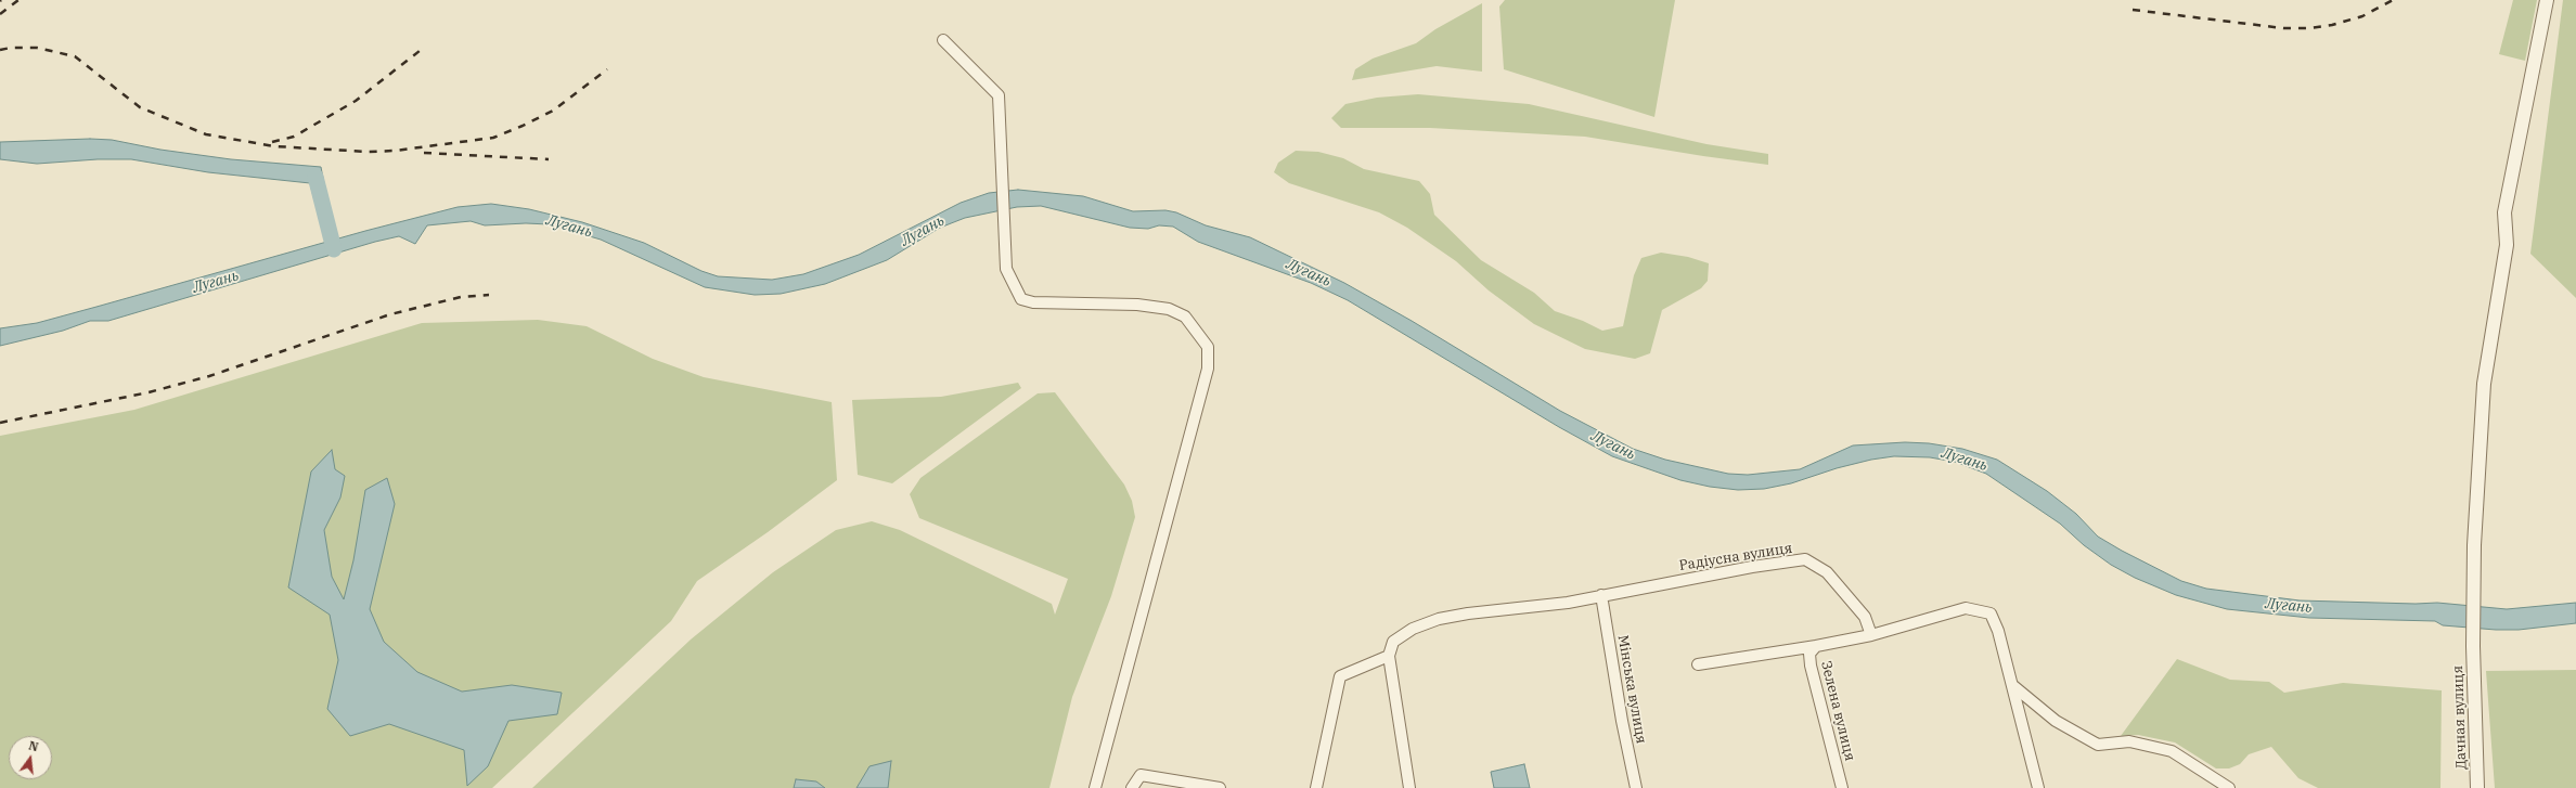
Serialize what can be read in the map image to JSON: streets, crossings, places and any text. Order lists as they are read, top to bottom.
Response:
{
  "streets": {
    "street": [
      "Радіусна вулиця",
      "Мінська вулиця",
      "Зелена вулиця",
      "Дачная вулиця"
    ]
  },
  "crossings": [
    ["Радіусна вулиця", "Мінська вулиця"],
    ["Радіусна вулиця", "Зелена вулиця"]
  ],
  "water": ["Лугань"],
  "north": "top"
}
